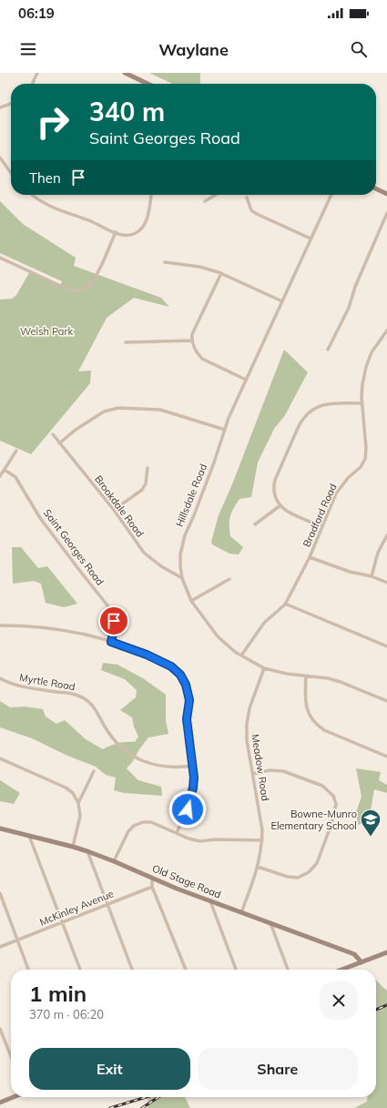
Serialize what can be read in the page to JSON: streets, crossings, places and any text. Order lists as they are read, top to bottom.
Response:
{
  "streets": {
    "street": [
      "Hillsdale Road",
      "Brookdale Road",
      "Bradford Road",
      "Saint Georges Road",
      "Myrtle Road",
      "Meadow Road",
      "Old Stage Road",
      "McKinley Avenue"
    ]
  },
  "crossings": [
    ["Hillsdale Road", "Brookdale Road"],
    ["Hillsdale Road", "Bradford Road"],
    ["Hillsdale Road", "Meadow Road"],
    ["Meadow Road", "Old Stage Road"]
  ],
  "parks": ["Welsh Park"],
  "places": {
    "school or university": ["Bowne-Munro Elementary School"]
  },
  "page": {
    "status": "06:19",
    "header": "Waylane",
    "turn": ["340 m", "Saint Georges Road"],
    "then": "Then",
    "heading": ["1 min", "370 m · 06:20"],
    "buttons": ["Exit", "Share"]
  }
}
